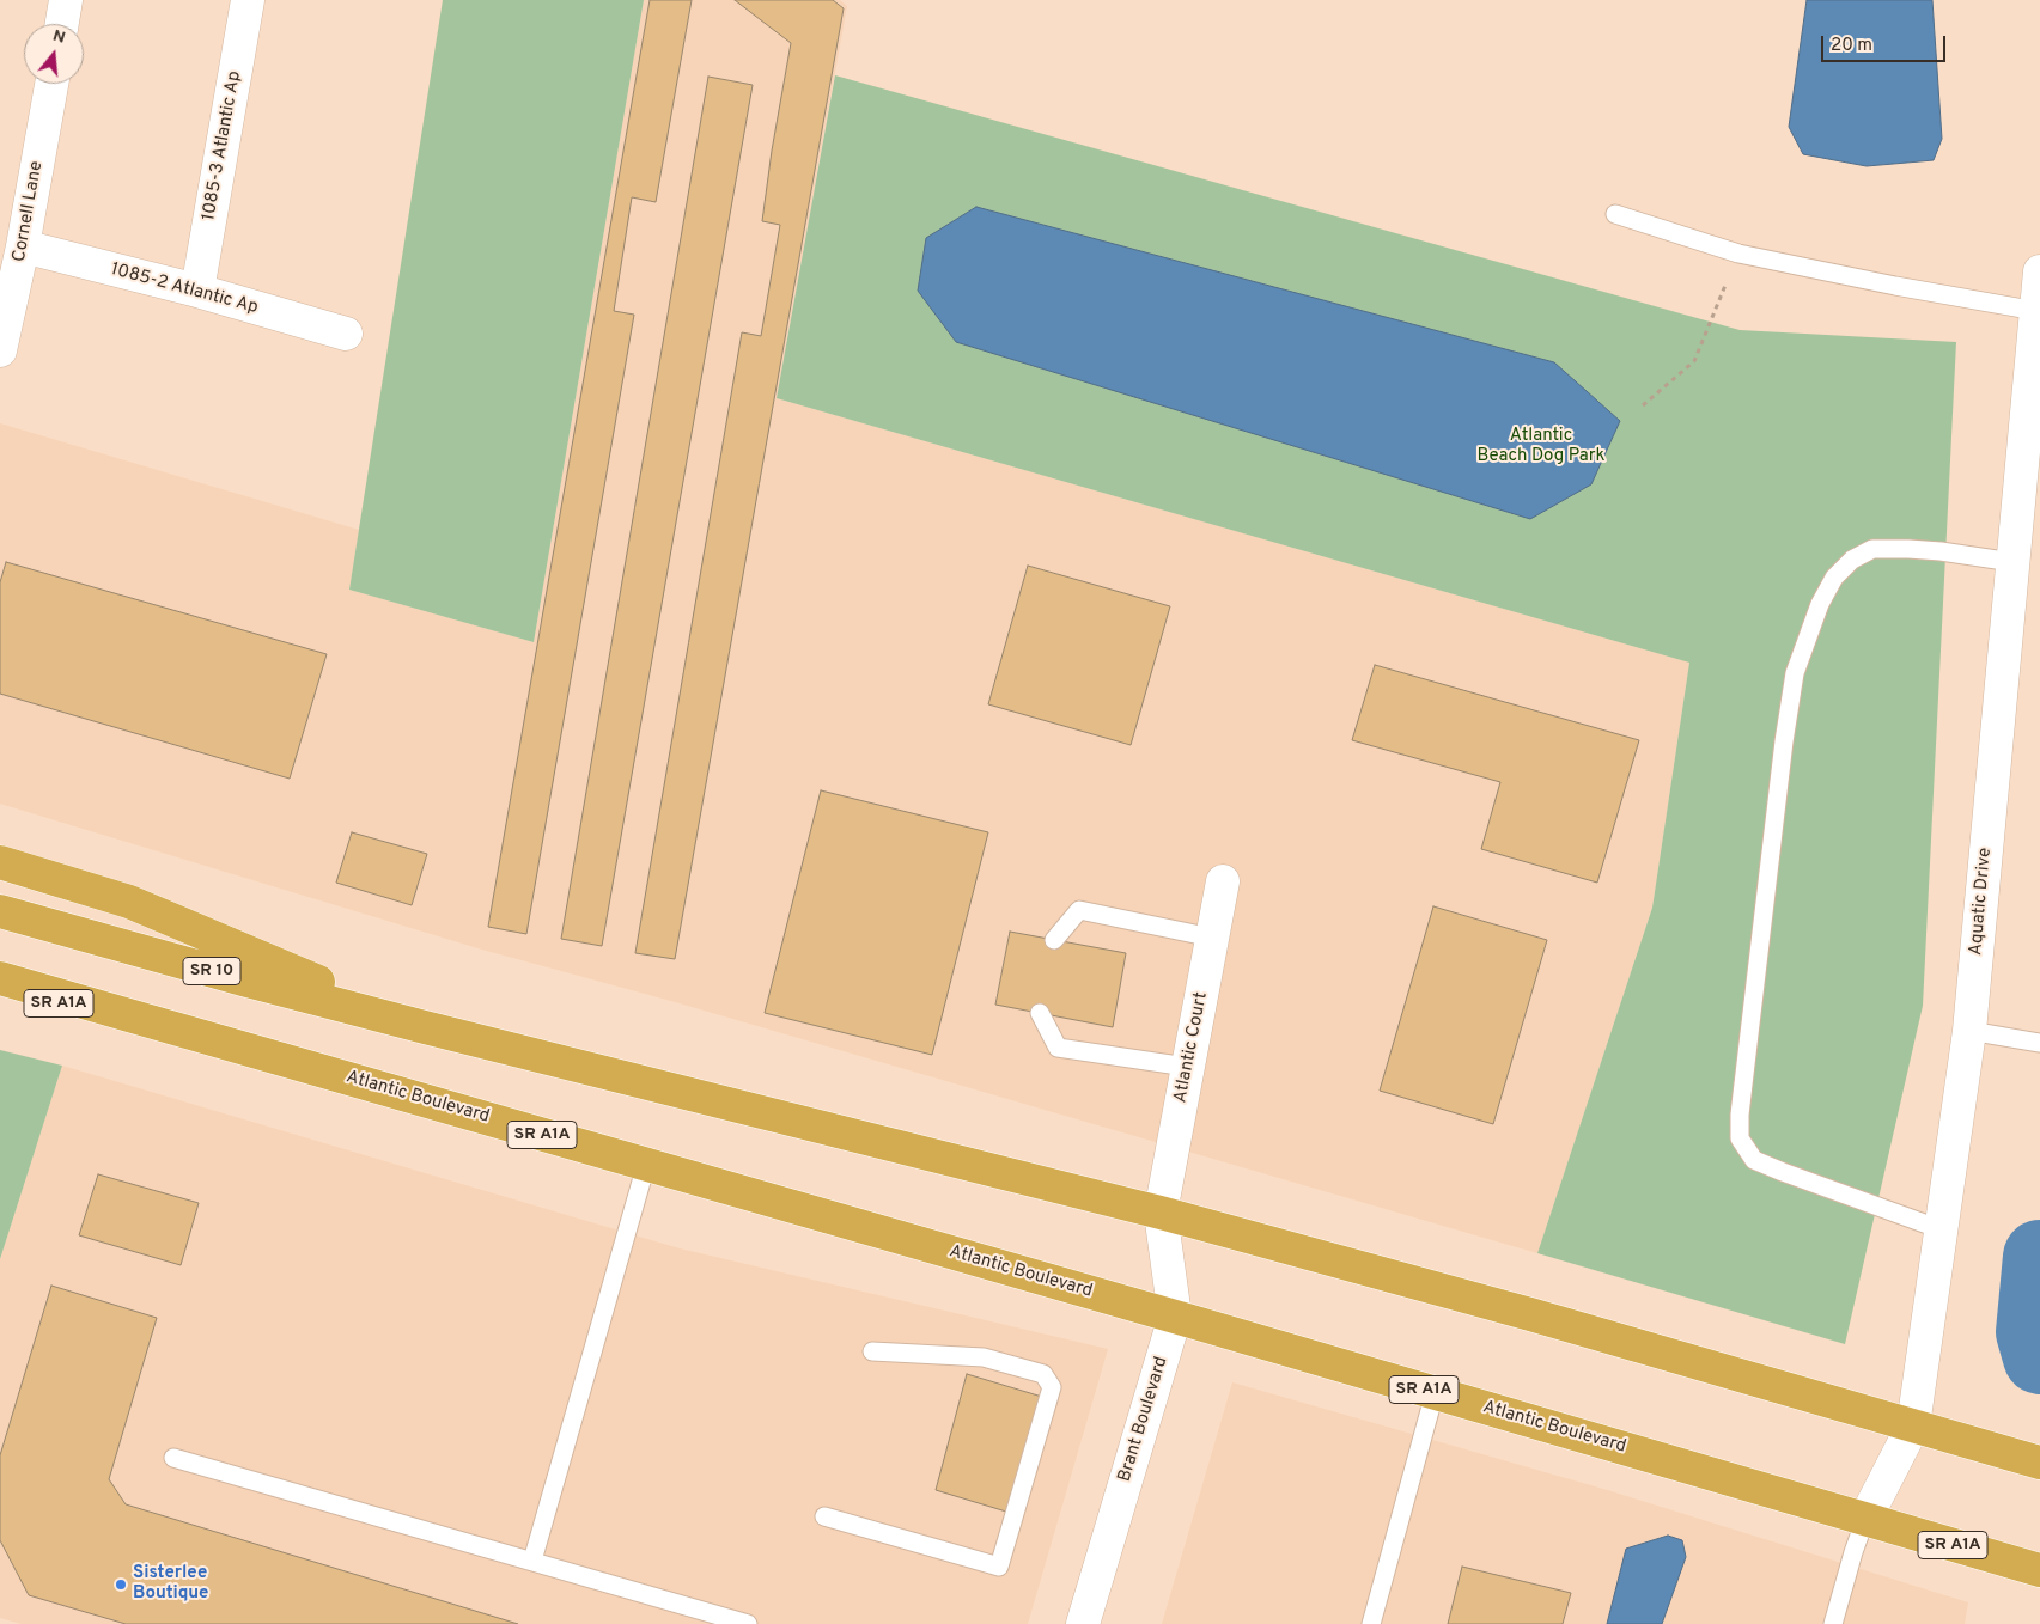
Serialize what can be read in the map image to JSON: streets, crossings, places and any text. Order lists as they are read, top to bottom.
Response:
{
  "streets": {
    "highway": ["SR 10", "SR A1A", "Atlantic Boulevard"],
    "street": [
      "1085-3 Atlantic Ap",
      "Cornell Lane",
      "1085-2 Atlantic Ap",
      "Aquatic Drive",
      "Atlantic Court",
      "Brant Boulevard"
    ]
  },
  "crossings": [
    ["1085-3 Atlantic Ap", "1085-2 Atlantic Ap"],
    ["Cornell Lane", "1085-2 Atlantic Ap"],
    ["Aquatic Drive", "Atlantic Boulevard"],
    ["SR A1A", "Atlantic Boulevard"],
    ["Atlantic Court", "Brant Boulevard"],
    ["Atlantic Boulevard", "Brant Boulevard"]
  ],
  "parks": ["Atlantic Beach Dog Park"],
  "places": ["Sisterlee Boutique"],
  "scale_bar": "20 m",
  "north": "top"
}
